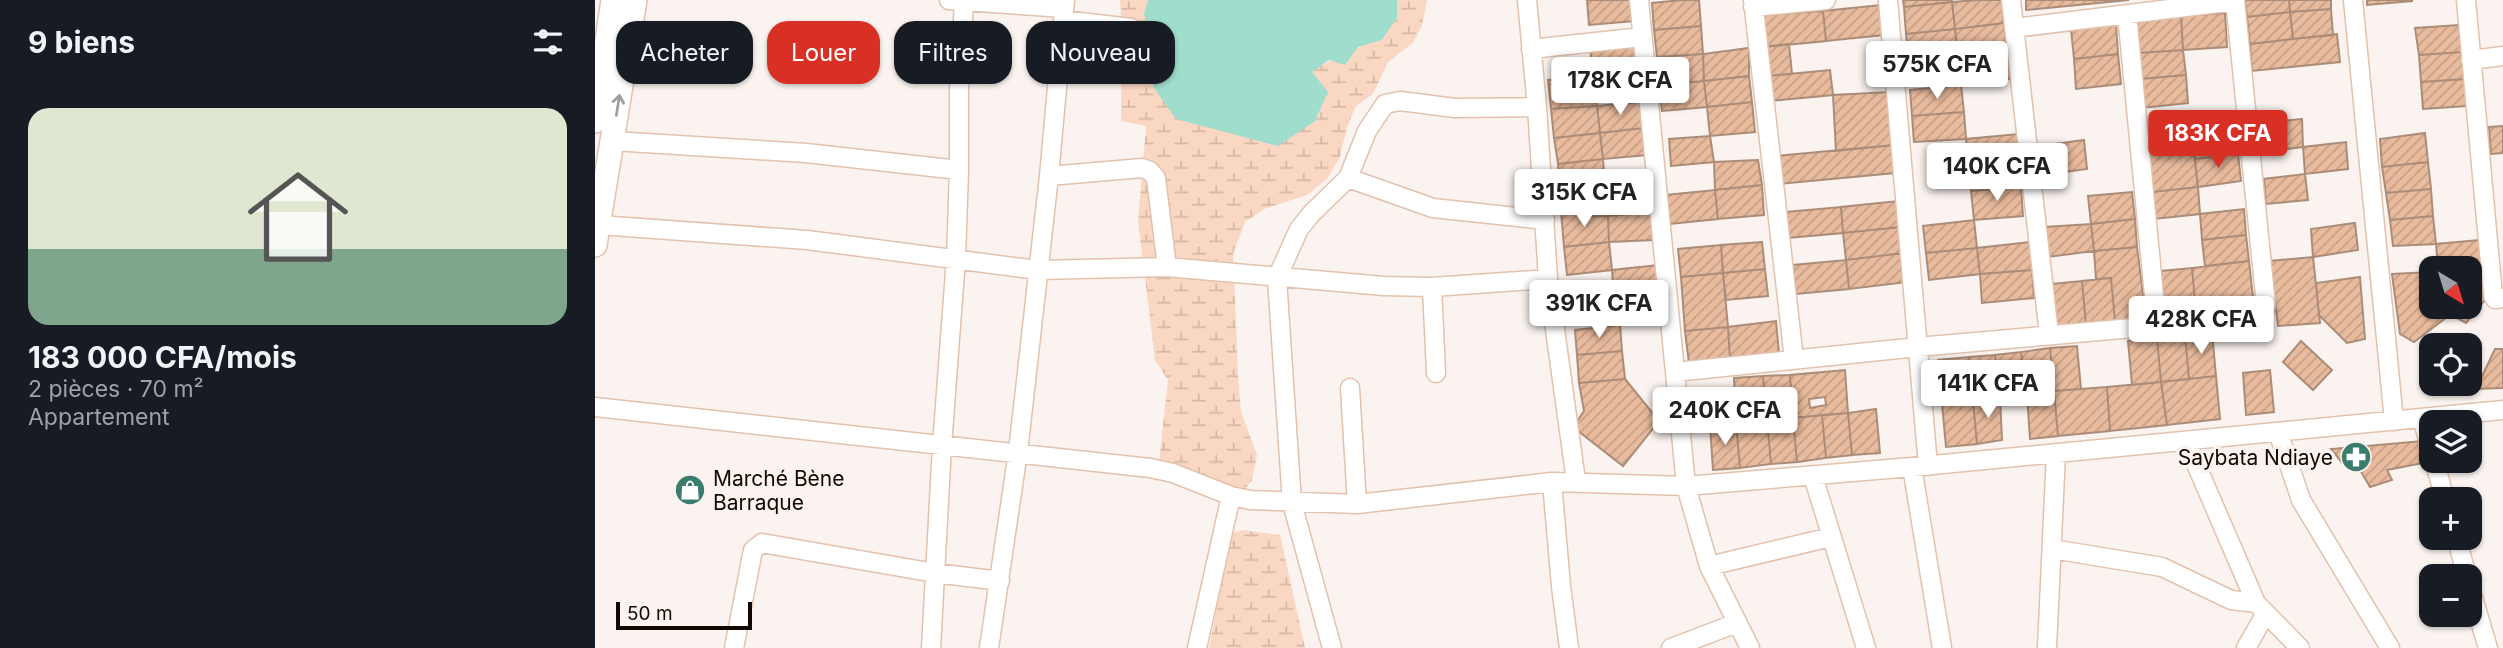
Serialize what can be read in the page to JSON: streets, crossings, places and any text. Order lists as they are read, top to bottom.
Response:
{
  "places": {
    "pharmacy": ["Saybata Ndiaye"],
    "shop": ["Marché Bène Barraque"]
  },
  "scale_bar": "50 m",
  "north": "bottom right",
  "page": {
    "heading": "9 biens",
    "chip": [
      "Acheter",
      "Louer",
      "Filtres",
      "Nouveau"
    ],
    "price": [
      "575K CFA",
      "178K CFA",
      "183K CFA",
      "140K CFA",
      "315K CFA",
      "391K CFA",
      "428K CFA",
      "141K CFA",
      "240K CFA"
    ],
    "list": [
      {
        "name": "183 000 CFA/mois",
        "note": "2 pièces · 70 m² · Appartement"
      }
    ],
    "map_buttons": ["+", "−"],
    "scale": "50 m"
  }
}
